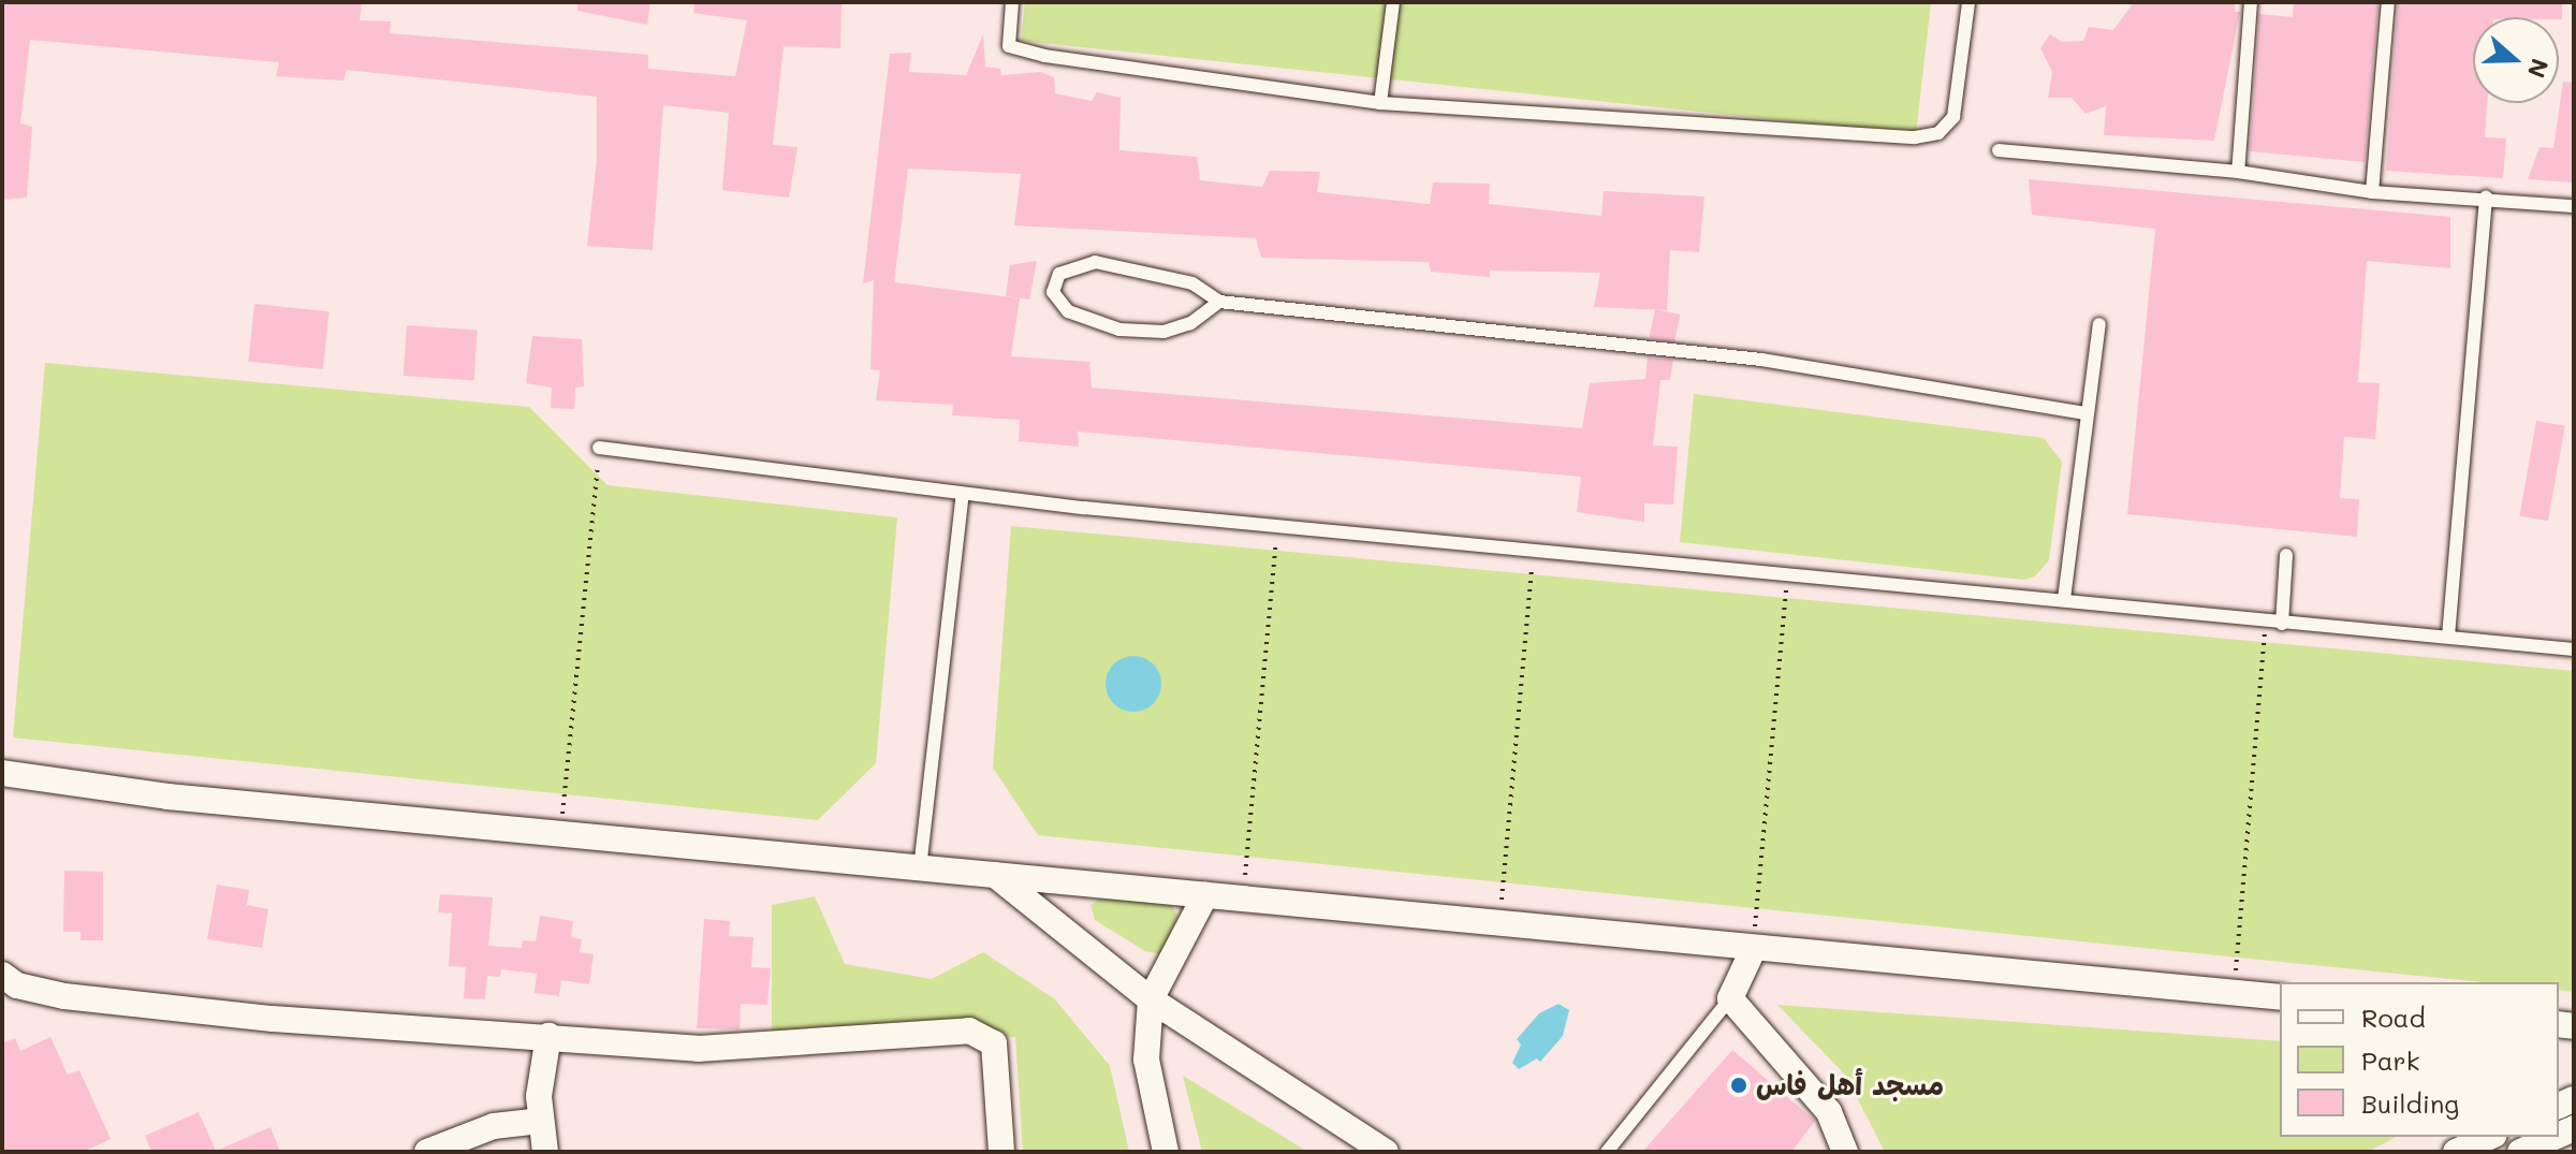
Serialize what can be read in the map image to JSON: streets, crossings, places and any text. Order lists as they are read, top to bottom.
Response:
{
  "places": ["مسجد أهل فاس"],
  "legend": ["Road", "Park", "Building"],
  "north": "right"
}
